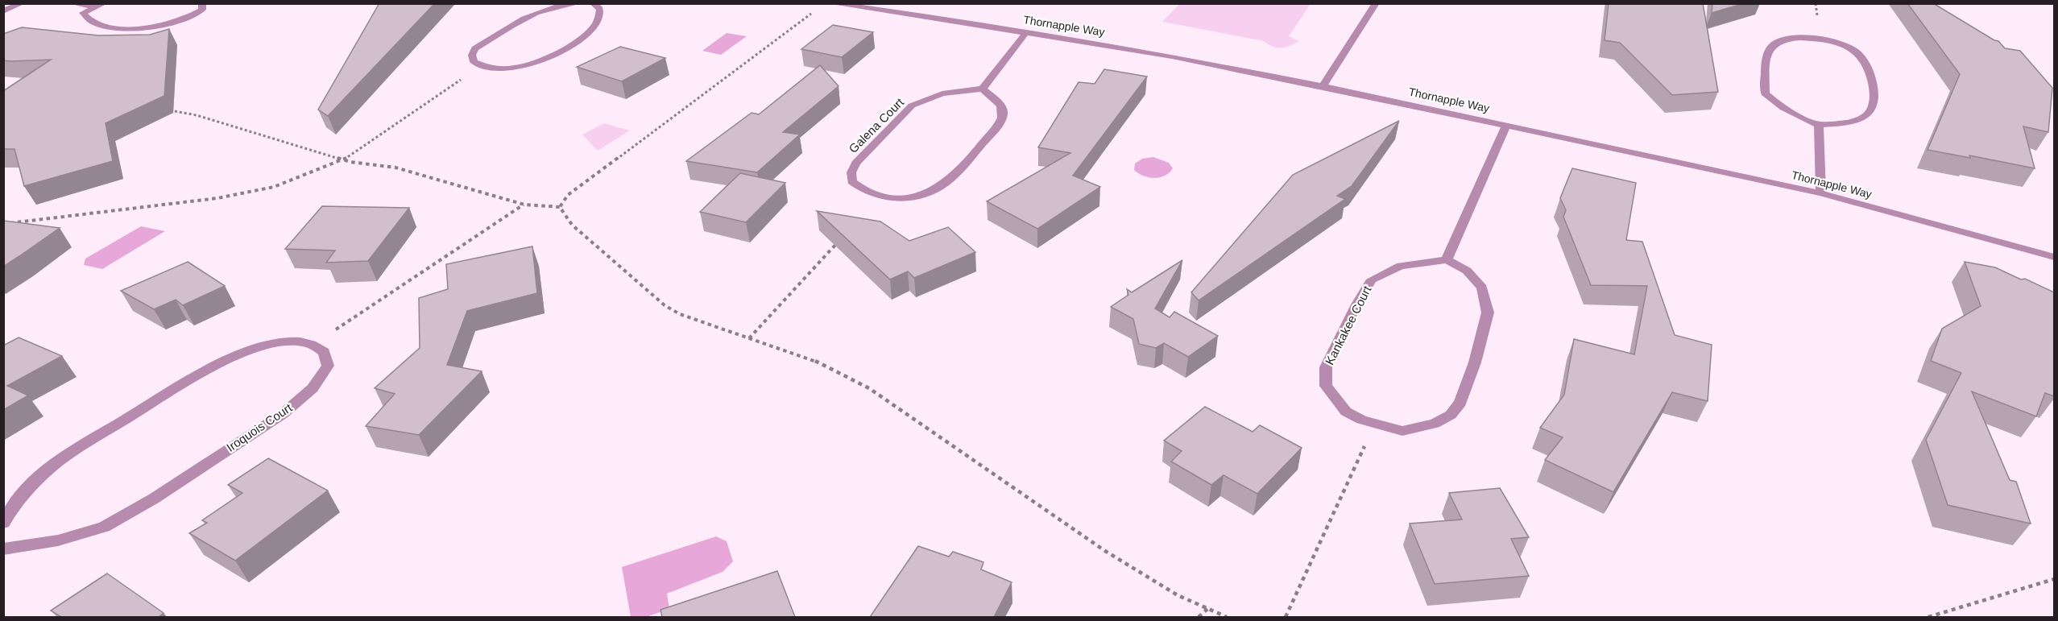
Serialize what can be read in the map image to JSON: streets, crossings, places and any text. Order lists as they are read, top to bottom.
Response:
{
  "streets": {
    "street": [
      "Thornapple Way",
      "Galena Court",
      "Kankakee Court",
      "Iroquois Court"
    ]
  }
}
